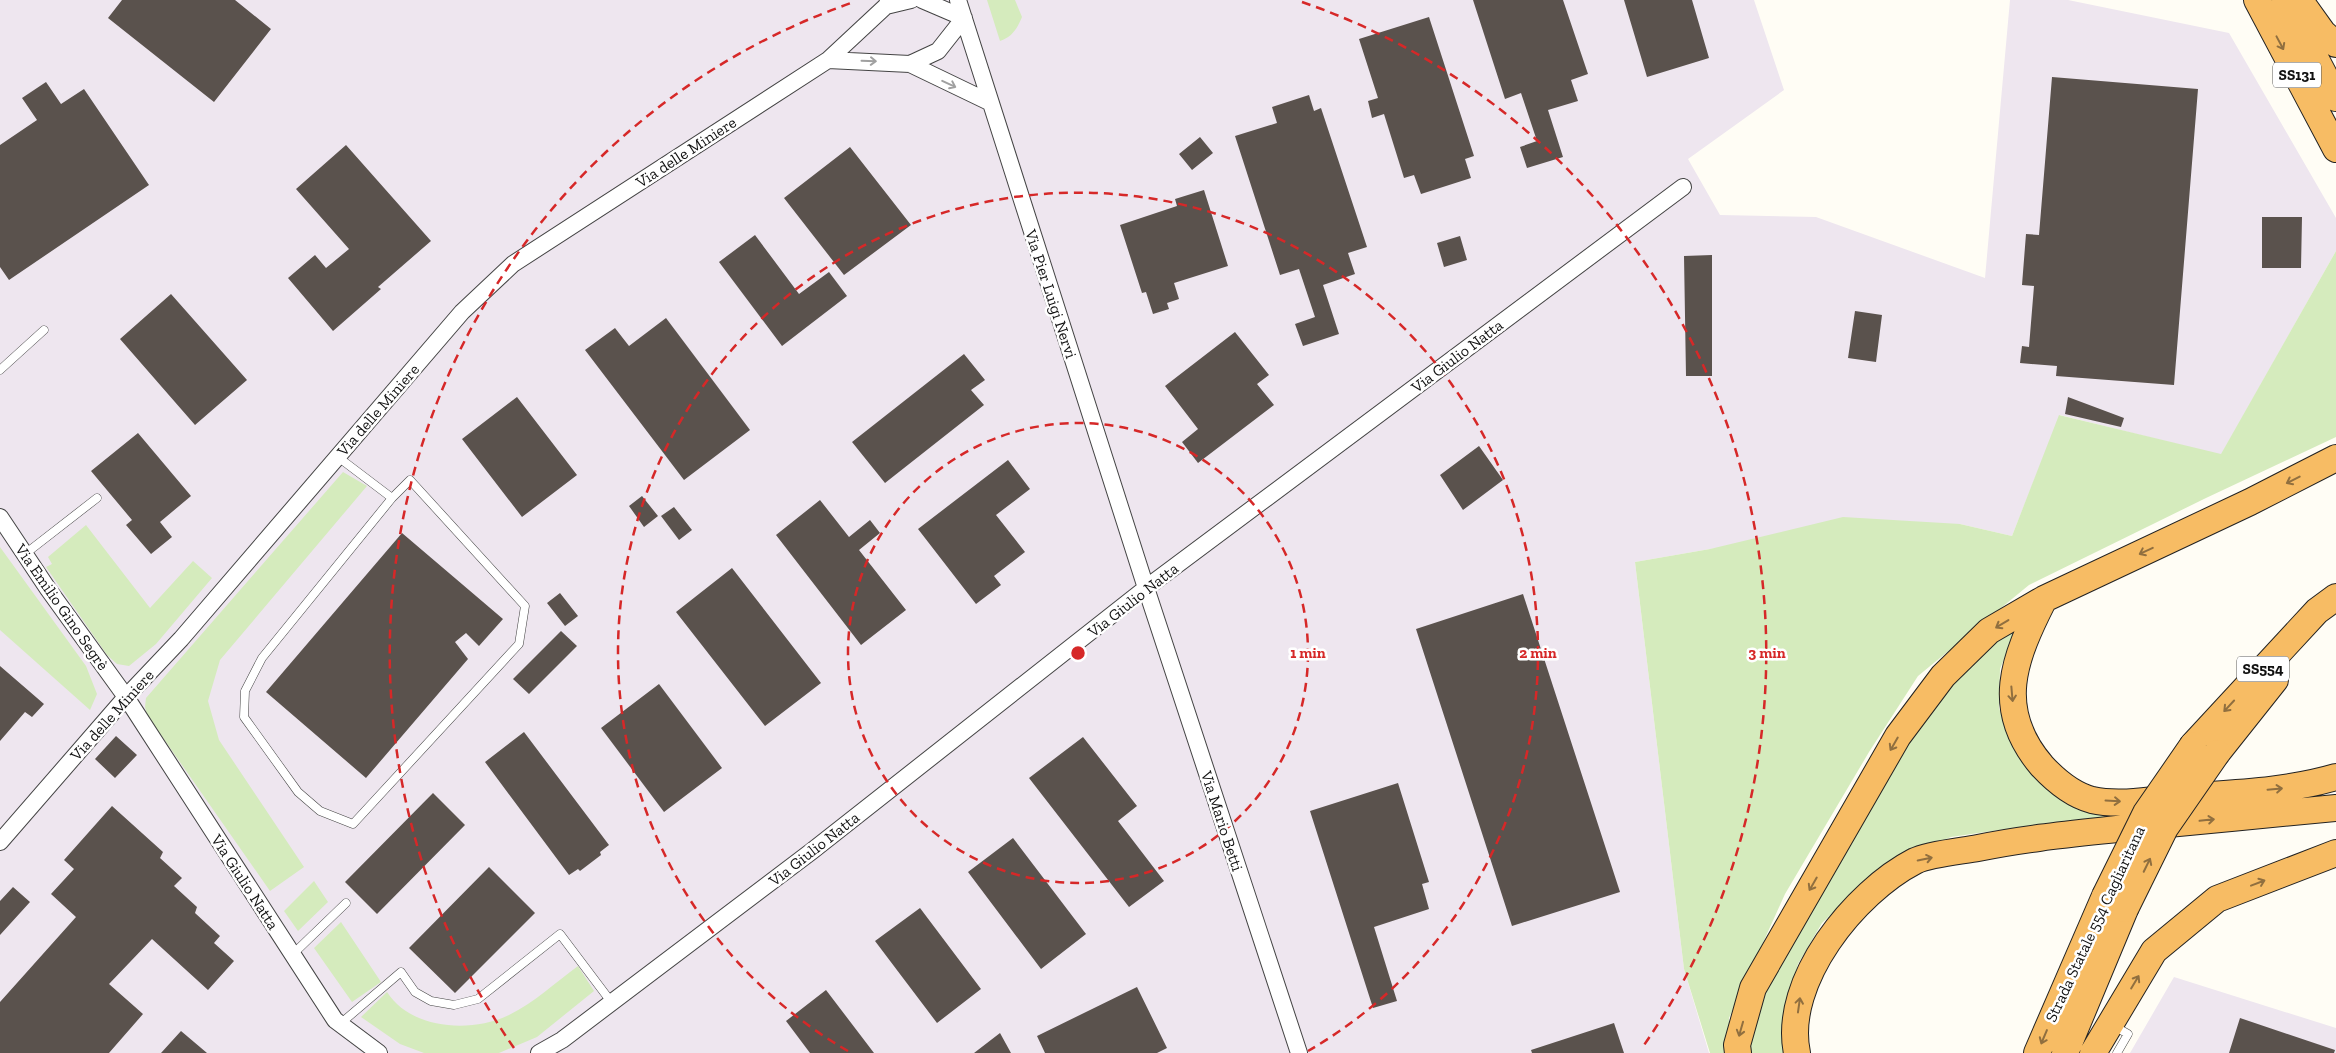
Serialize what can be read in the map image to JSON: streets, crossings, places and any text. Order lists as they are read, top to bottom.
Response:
{
  "streets": {
    "highway": ["SS131", "SS554", "Strada Statale 554 Cagliaritana"],
    "street": [
      "Via delle Miniere",
      "Via Pier Luigi Nervi",
      "Via Giulio Natta",
      "Via Emilio Gino Segrè",
      "Via Mario Betti"
    ]
  },
  "crossings": [
    ["Via delle Miniere", "Via Giulio Natta"],
    ["Via delle Miniere", "Via Emilio Gino Segrè"],
    ["Via Pier Luigi Nervi", "Via Giulio Natta"],
    ["Via Pier Luigi Nervi", "Via Mario Betti"],
    ["Via Giulio Natta", "Via Emilio Gino Segrè"],
    ["Via Giulio Natta", "Via Mario Betti"]
  ],
  "rings": ["1 min", "2 min", "3 min"]
}
